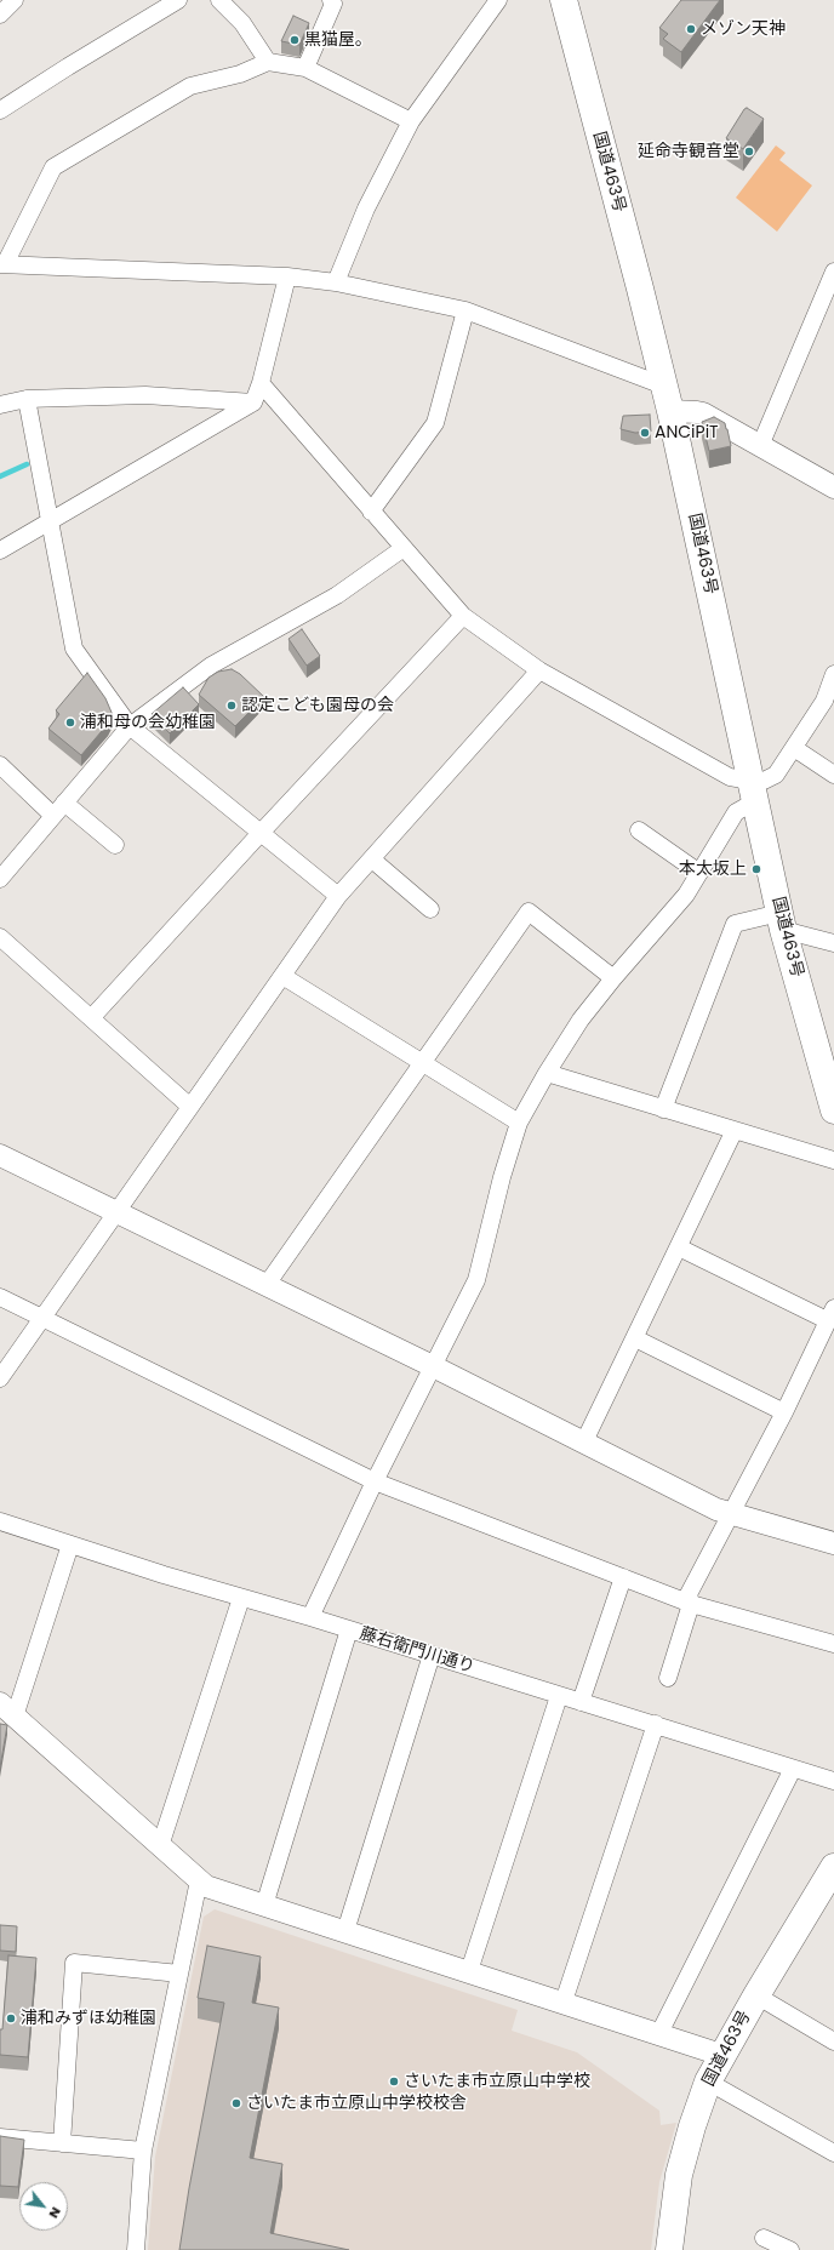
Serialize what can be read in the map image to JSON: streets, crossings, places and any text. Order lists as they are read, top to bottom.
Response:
{
  "streets": {
    "highway": ["国道463号"],
    "street": ["藤右衛門川通り"]
  },
  "places": [
    "メゾン天神",
    "黒猫屋。",
    "延命寺観音堂",
    "ANCiPiT",
    "認定こども園母の会",
    "浦和母の会幼稚園",
    "本太坂上",
    "浦和みずほ幼稚園",
    "さいたま市立原山中学校",
    "さいたま市立原山中学校校舎"
  ],
  "north": "bottom right"
}
